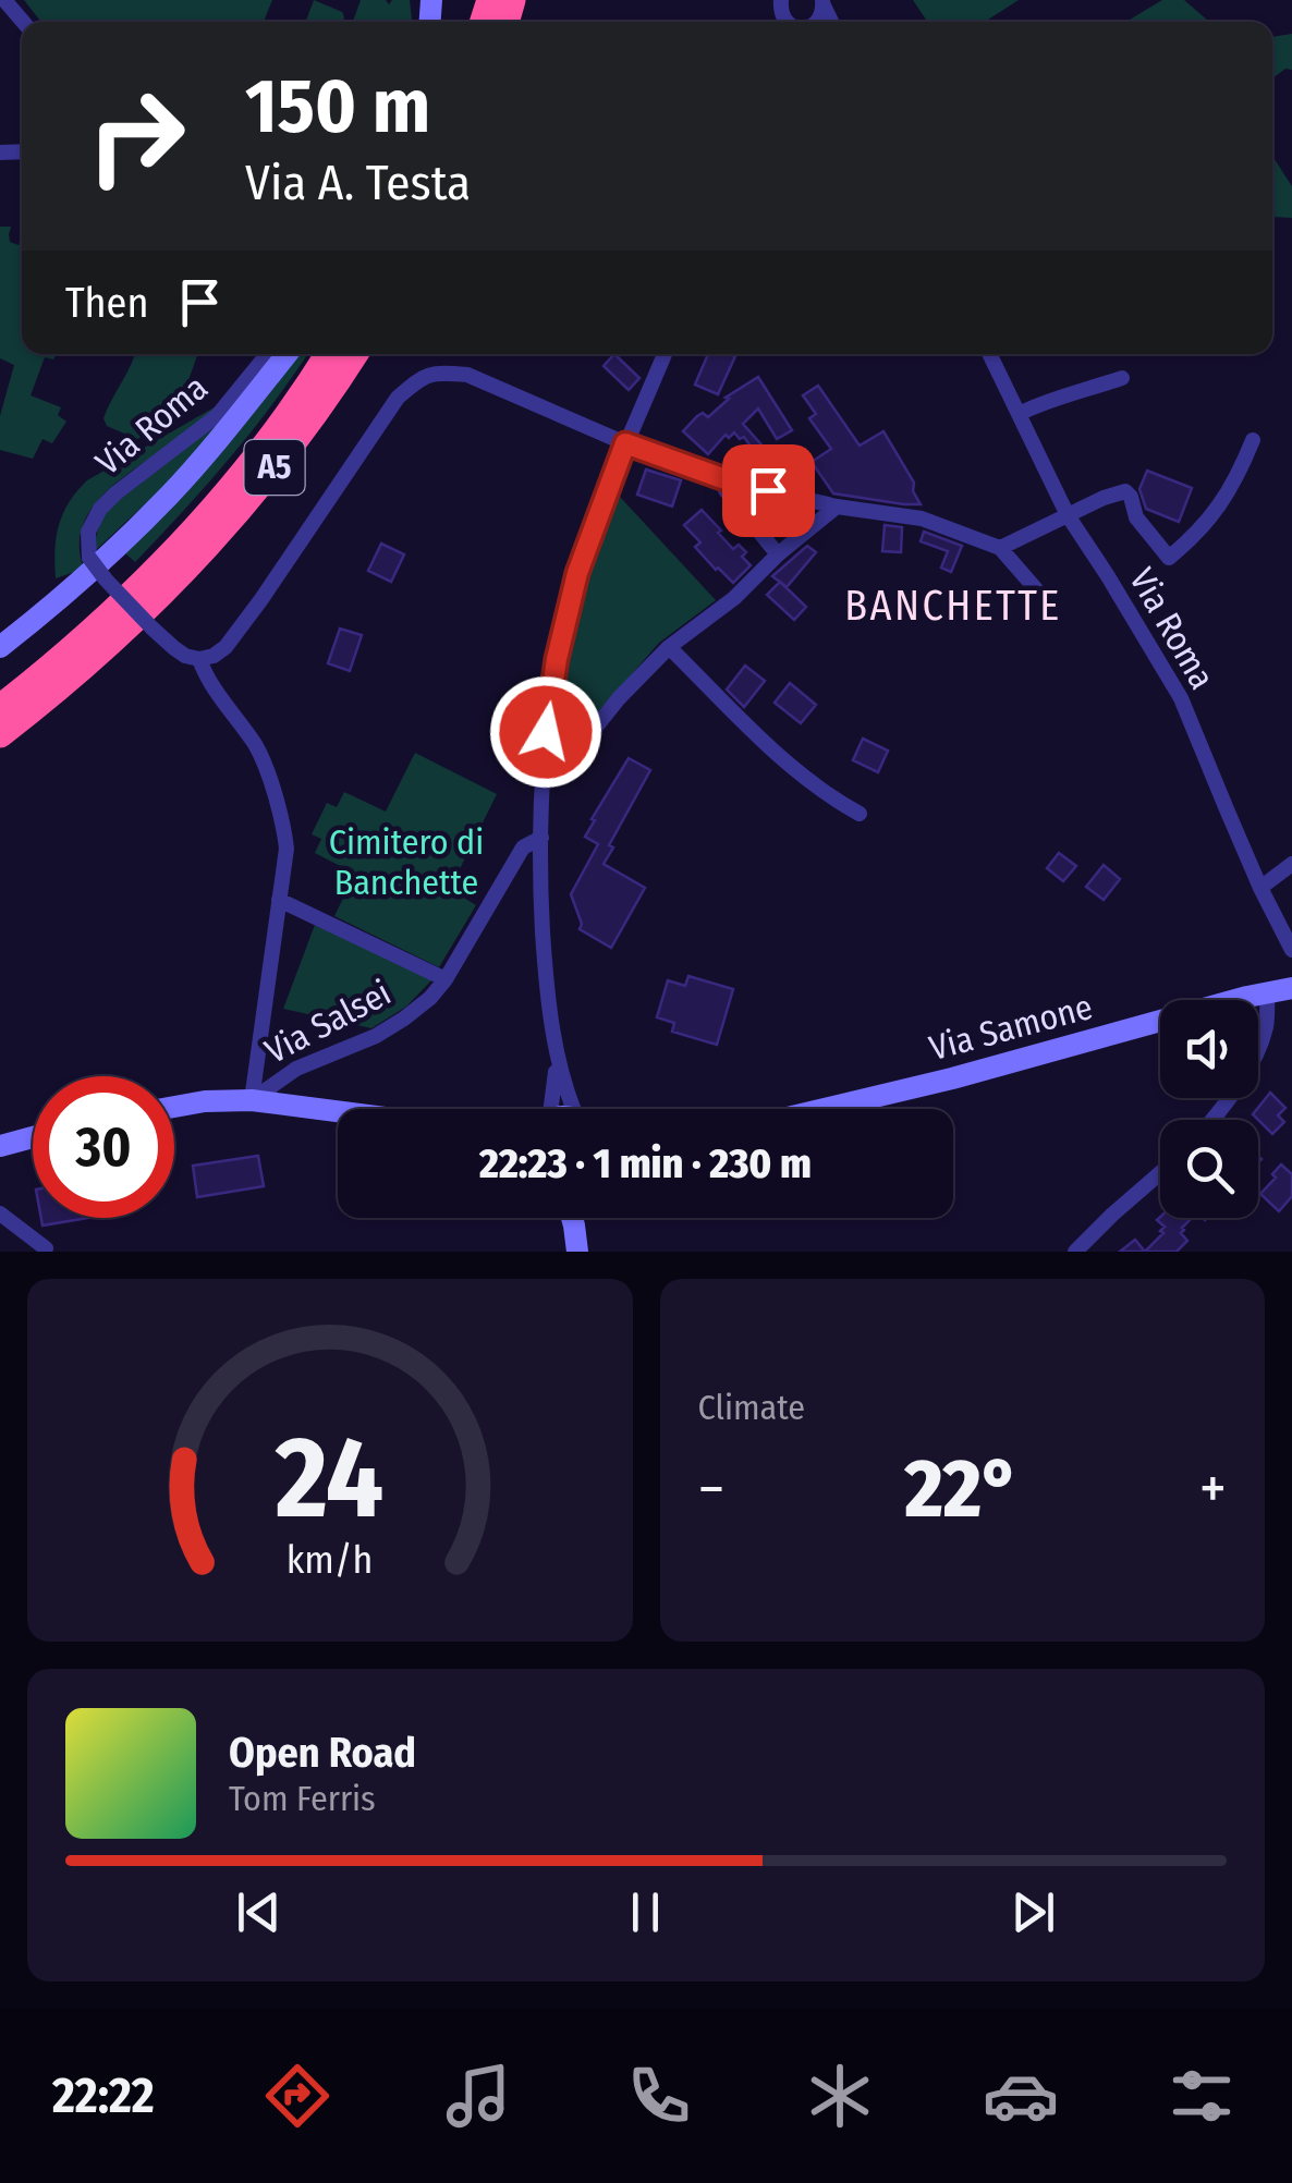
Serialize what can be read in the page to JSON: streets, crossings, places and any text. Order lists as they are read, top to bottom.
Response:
{
  "streets": {
    "highway": ["A5"],
    "main road": ["Via Samone"],
    "street": ["Via Roma", "Via Salsei"]
  },
  "districts": ["BANCHETTE"],
  "parks": ["Cimitero di Banchette"],
  "page": {
    "turn": ["150 m", "Via A. Testa"],
    "then": "Then",
    "limit": "30",
    "trip": "22:23 · 1 min · 230 m",
    "tile": "Climate",
    "heat": ["−", "22°", "+"],
    "song": ["Open Road", "Tom Ferris"],
    "tabs": "22:22",
    "gauge": ["24", "km/h"]
  }
}
